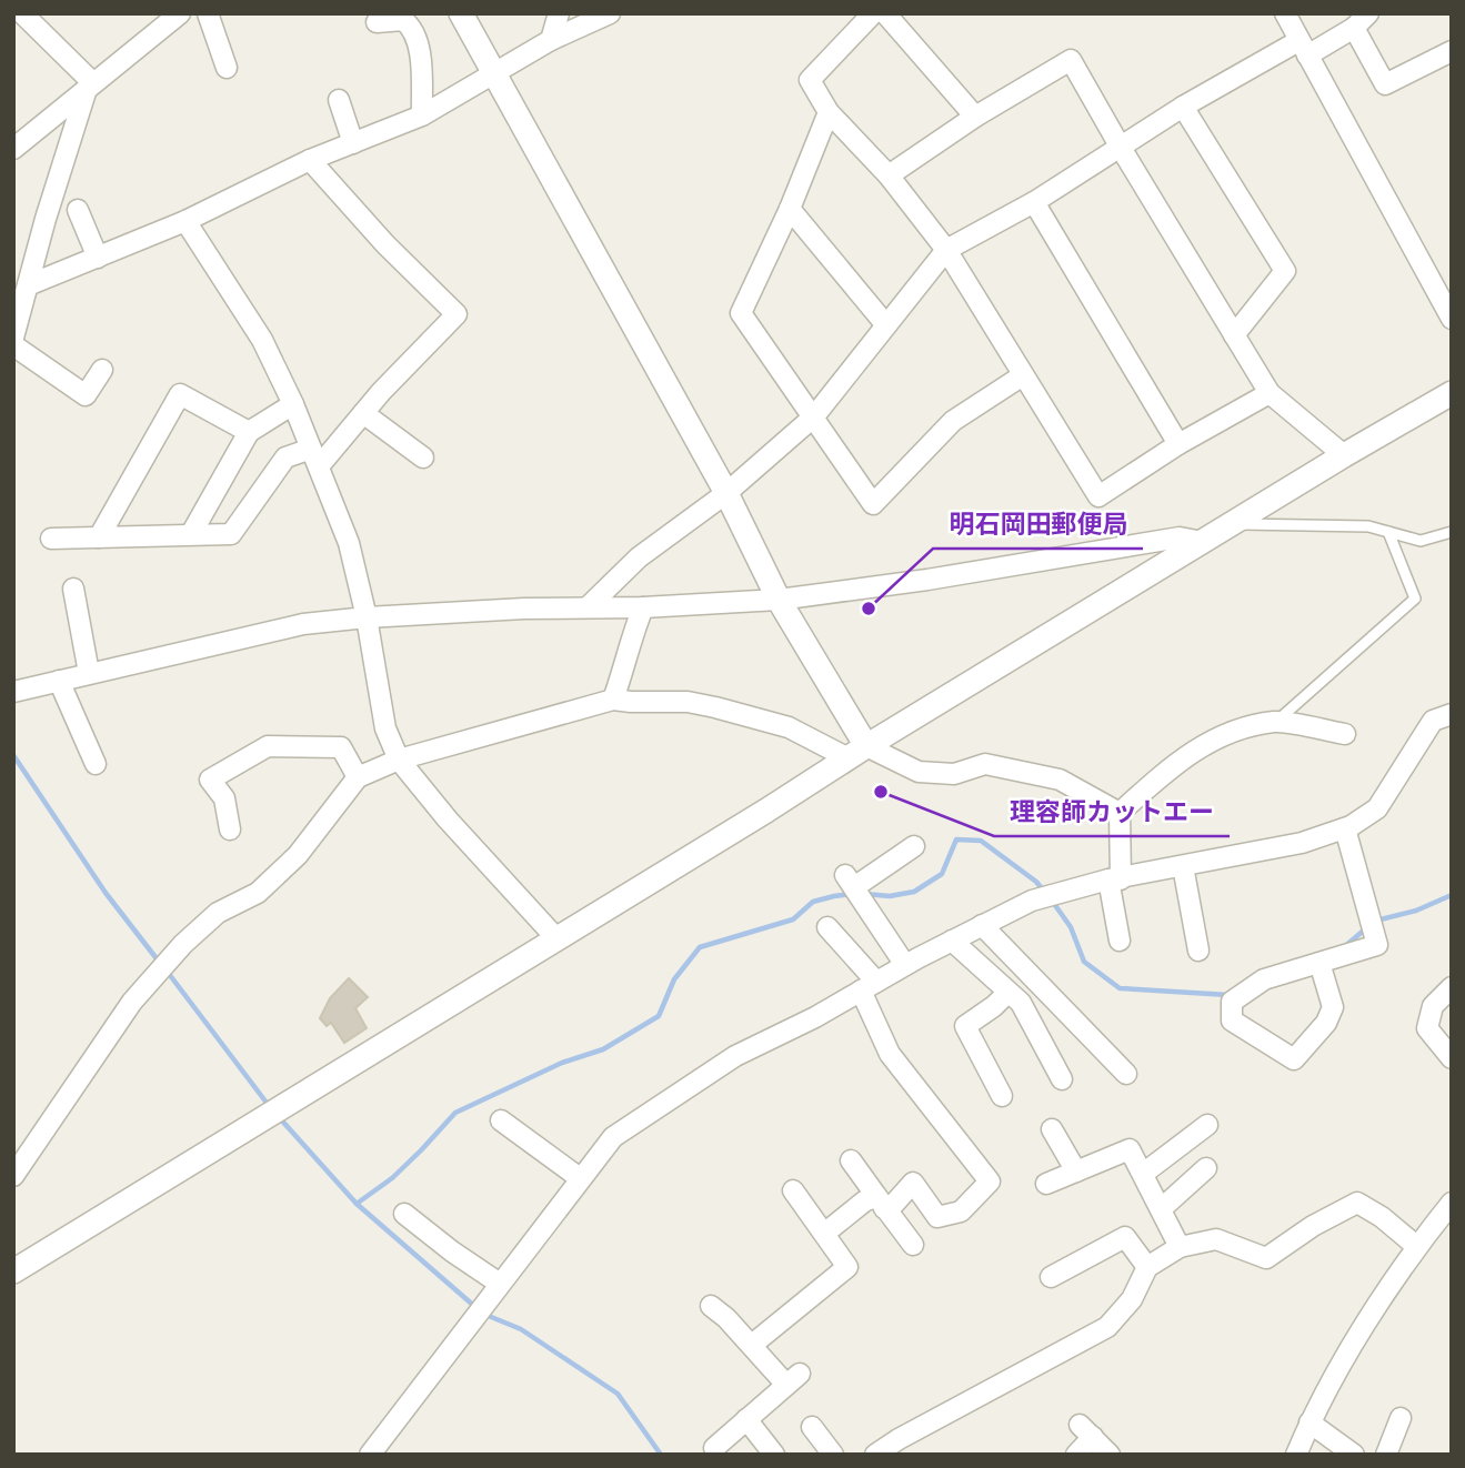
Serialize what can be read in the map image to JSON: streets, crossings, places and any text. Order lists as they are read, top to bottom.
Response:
{
  "places": ["明石岡田郵便局", "理容師カットエー"]
}
